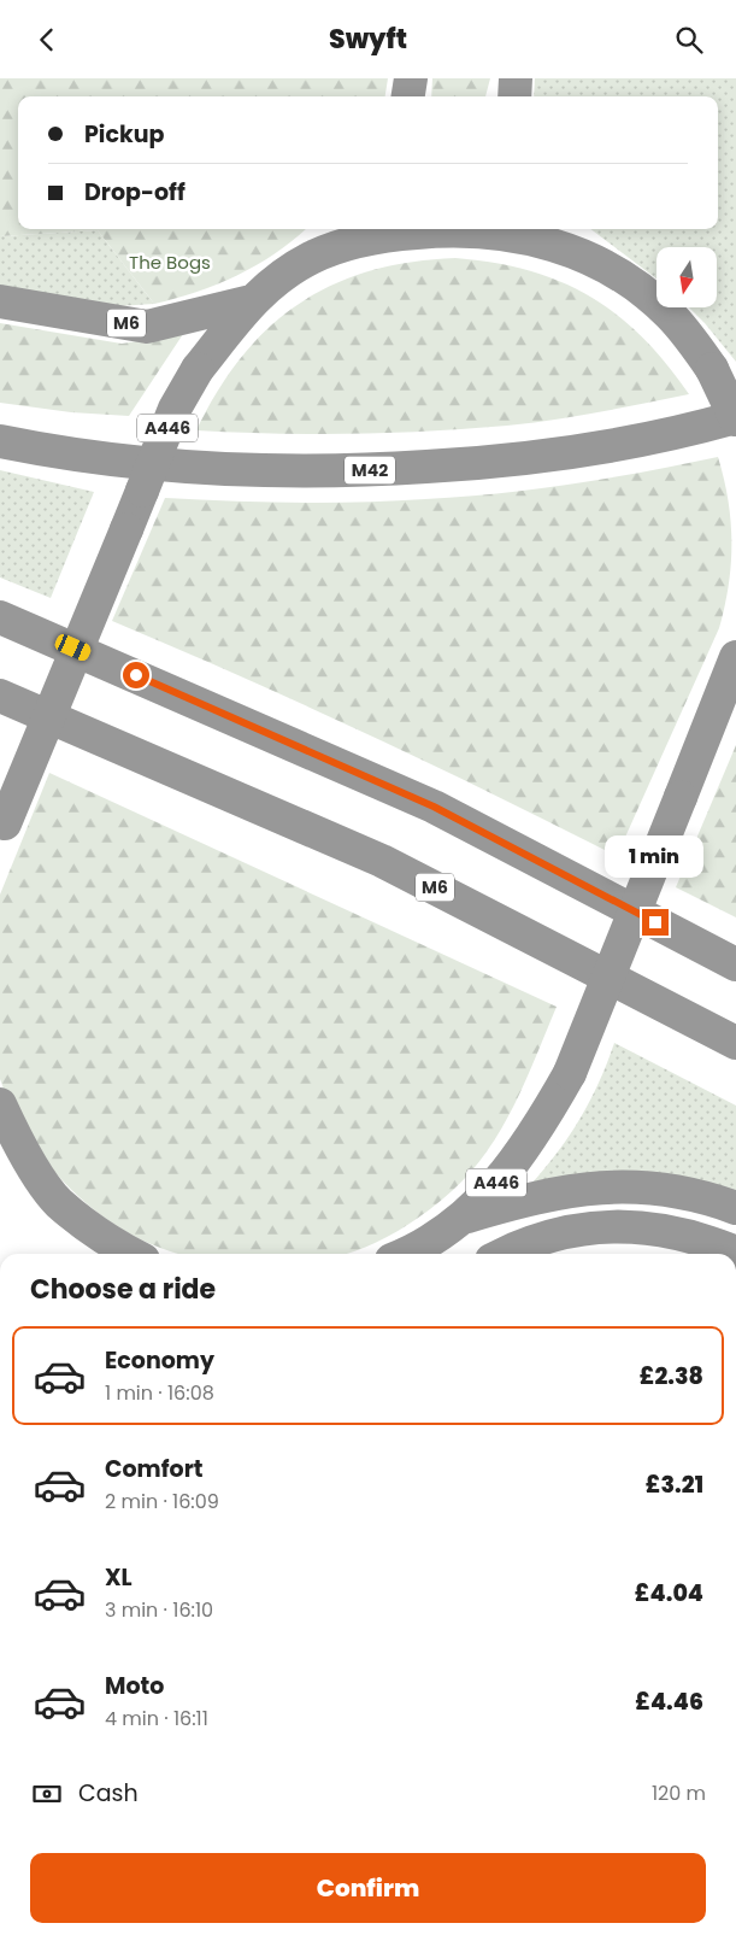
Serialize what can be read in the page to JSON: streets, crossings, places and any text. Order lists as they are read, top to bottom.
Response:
{
  "streets": {
    "highway": ["M6", "A446", "M42"]
  },
  "crossings": [
    ["M6", "A446"],
    ["A446", "M42"]
  ],
  "parks": ["The Bogs"],
  "north": "bottom",
  "page": {
    "header": "Swyft",
    "banner": ["Pickup", "Drop-off"],
    "bubble": "1 min",
    "heading": "Choose a ride",
    "list": [
      {
        "name": "Economy",
        "note": "1 min · 16:08",
        "value": "£2.38"
      },
      {
        "name": "Comfort",
        "note": "2 min · 16:09",
        "value": "£3.21"
      },
      {
        "name": "XL",
        "note": "3 min · 16:10",
        "value": "£4.04"
      },
      {
        "name": "Moto",
        "note": "4 min · 16:11",
        "value": "£4.46"
      }
    ],
    "pay": ["Cash", "120 m"],
    "buttons": "Confirm"
  }
}
